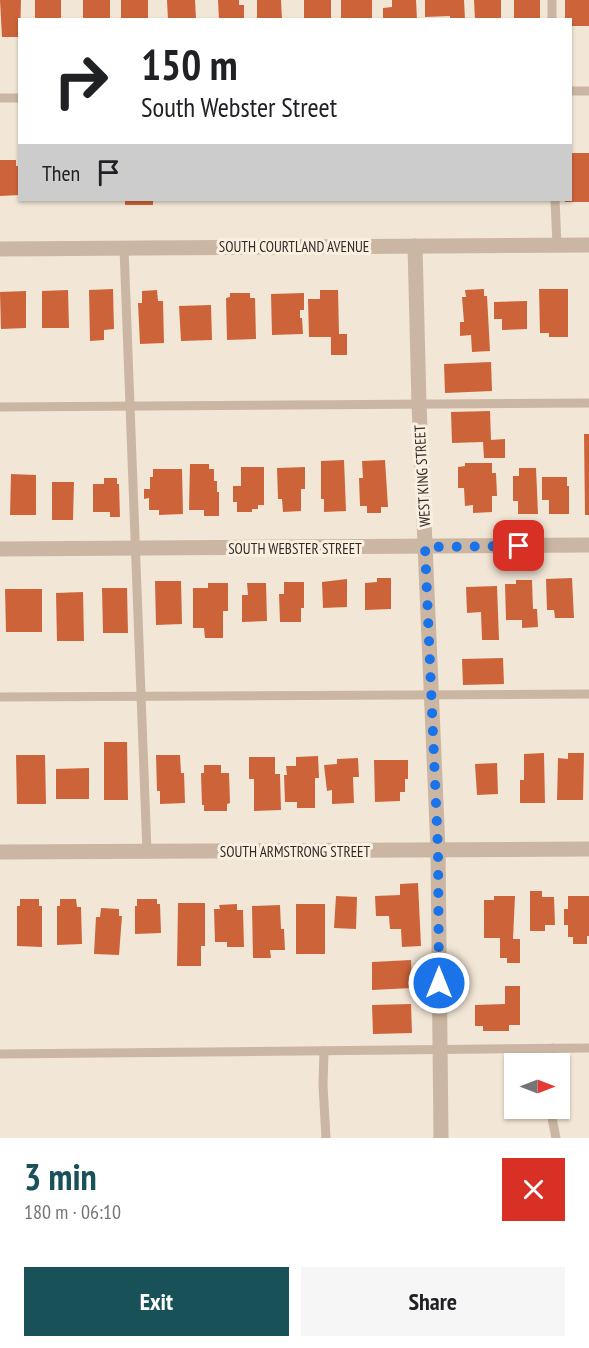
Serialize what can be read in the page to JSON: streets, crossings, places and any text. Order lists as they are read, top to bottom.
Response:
{
  "streets": {
    "street": [
      "SOUTH COURTLAND AVENUE",
      "WEST KING STREET",
      "SOUTH WEBSTER STREET",
      "SOUTH ARMSTRONG STREET"
    ]
  },
  "crossings": [
    ["SOUTH COURTLAND AVENUE", "WEST KING STREET"],
    ["WEST KING STREET", "SOUTH WEBSTER STREET"],
    ["WEST KING STREET", "SOUTH ARMSTRONG STREET"]
  ],
  "north": "right",
  "page": {
    "turn": ["150 m", "South Webster Street"],
    "then": "Then",
    "heading": ["3 min", "180 m · 06:10"],
    "buttons": ["Exit", "Share"]
  }
}
